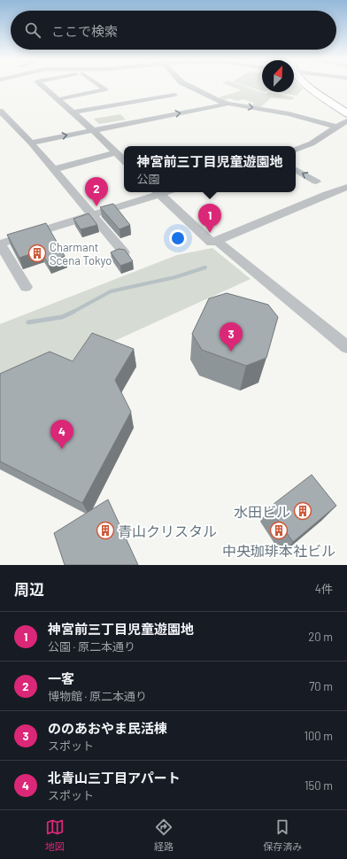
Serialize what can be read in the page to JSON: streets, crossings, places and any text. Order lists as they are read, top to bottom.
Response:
{
  "places": {
    "building": [
      "Charmant Scena Tokyo",
      "水田ビル",
      "青山クリスタル",
      "中央珈琲本社ビル"
    ]
  },
  "north": "top right",
  "page": {
    "search": "ここで検索",
    "popup": ["神宮前三丁目児童遊園地", "公園"],
    "pins": [
      "2",
      "1",
      "3",
      "4"
    ],
    "heading": ["周辺", "4件"],
    "list": [
      {
        "mark": "1",
        "name": "神宮前三丁目児童遊園地",
        "note": "公園 · 原二本通り",
        "value": "20 m"
      },
      {
        "mark": "2",
        "name": "一客",
        "note": "博物館 · 原二本通り",
        "value": "70 m"
      },
      {
        "mark": "3",
        "name": "ののあおやま民活棟",
        "note": "スポット",
        "value": "100 m"
      },
      {
        "mark": "4",
        "name": "北青山三丁目アパート",
        "note": "スポット",
        "value": "150 m"
      }
    ],
    "nav": ["地図", "経路", "保存済み"]
  }
}
